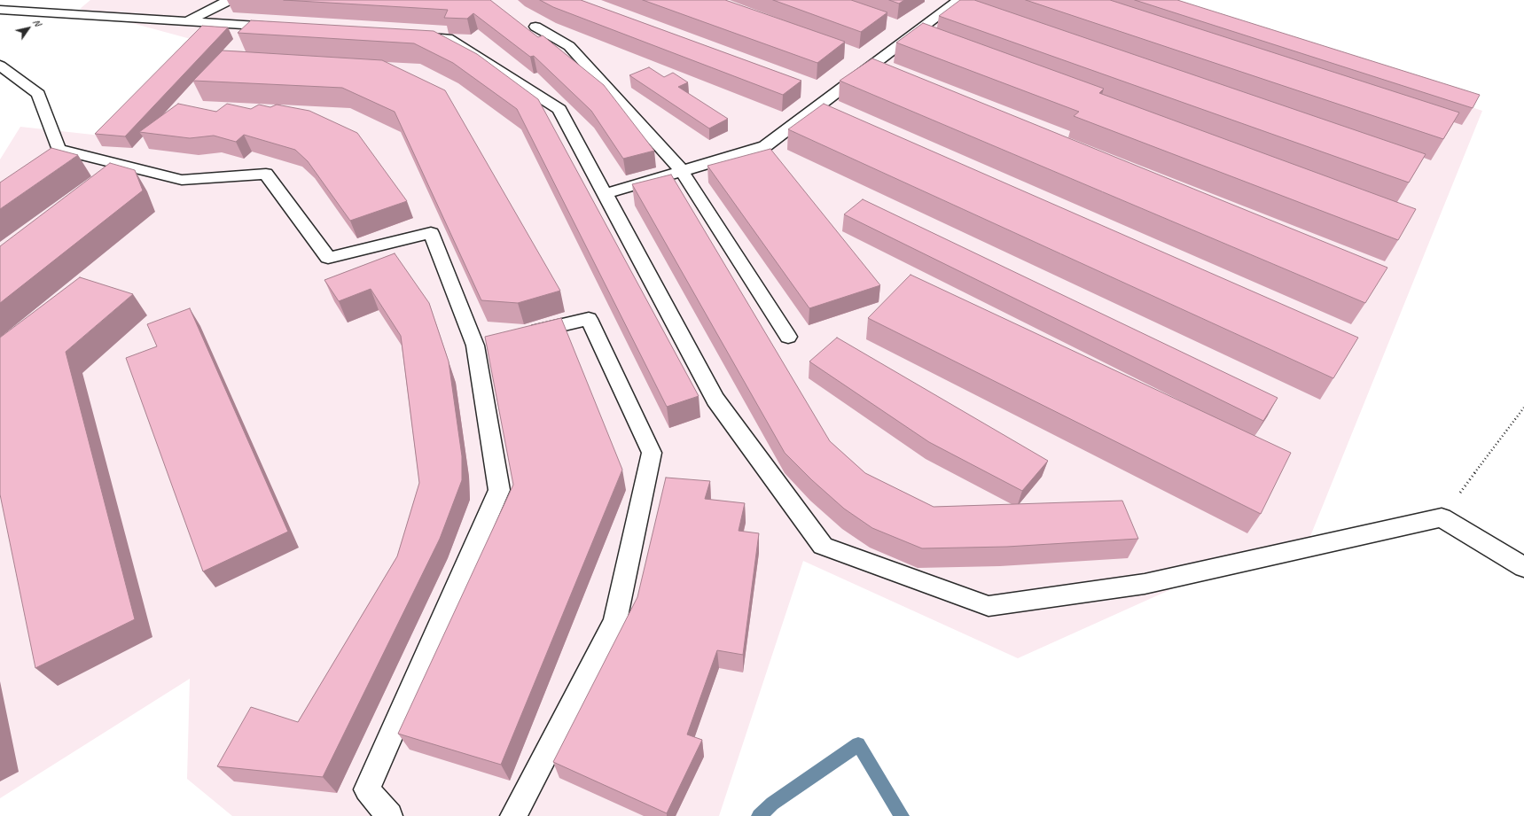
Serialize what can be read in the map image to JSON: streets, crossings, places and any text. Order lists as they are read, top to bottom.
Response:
{
  "north": "top right"
}
